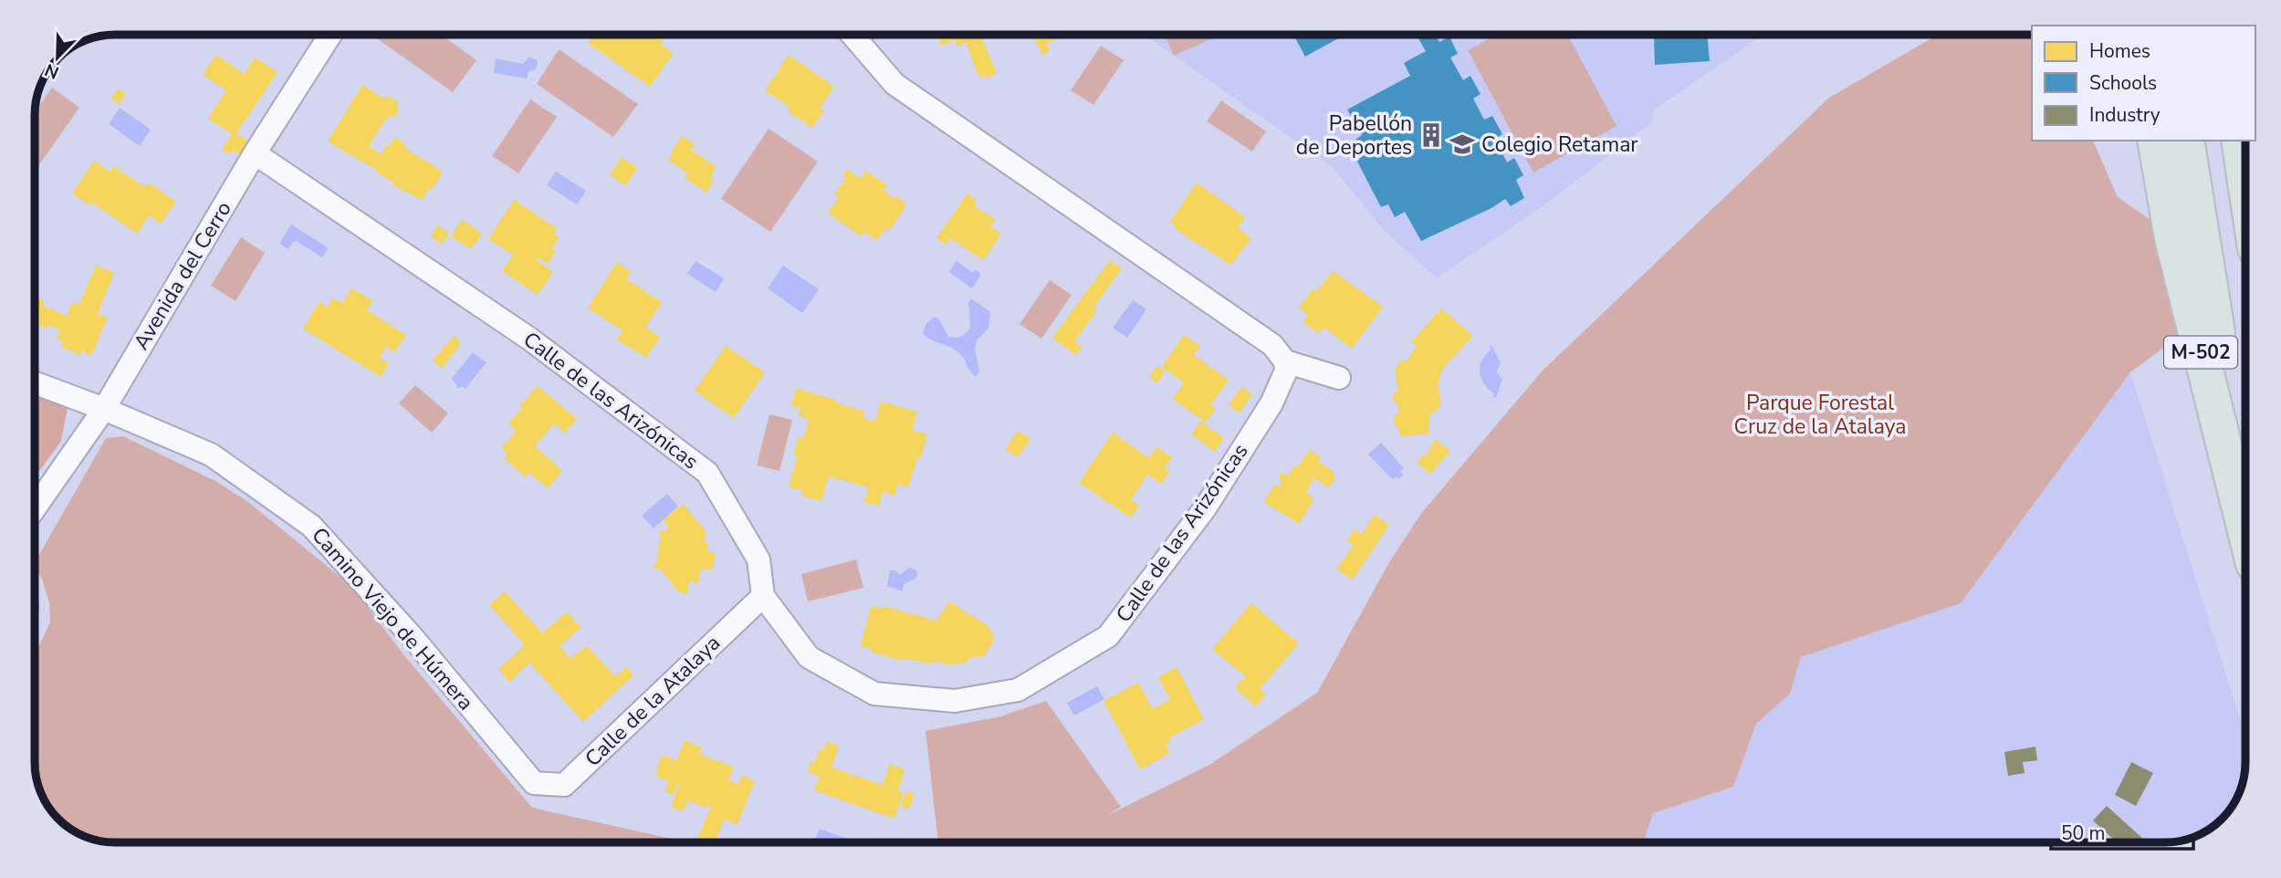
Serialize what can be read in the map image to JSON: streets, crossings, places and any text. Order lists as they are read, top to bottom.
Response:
{
  "streets": {
    "highway": ["M-502"],
    "street": [
      "Avenida del Cerro",
      "Calle de las Arizónicas",
      "Camino Viejo de Húmera",
      "Calle de la Atalaya"
    ]
  },
  "crossings": [
    ["Avenida del Cerro", "Calle de las Arizónicas"],
    ["Avenida del Cerro", "Camino Viejo de Húmera"],
    ["Calle de las Arizónicas", "Calle de la Atalaya"],
    ["Camino Viejo de Húmera", "Calle de la Atalaya"]
  ],
  "parks": ["Parque Forestal Cruz de la Atalaya"],
  "places": {
    "building": ["Pabellón de Deportes"],
    "school or university": ["Colegio Retamar"]
  },
  "legend": ["Homes", "Schools", "Industry"],
  "scale_bar": "50 m",
  "north": "bottom left"
}
